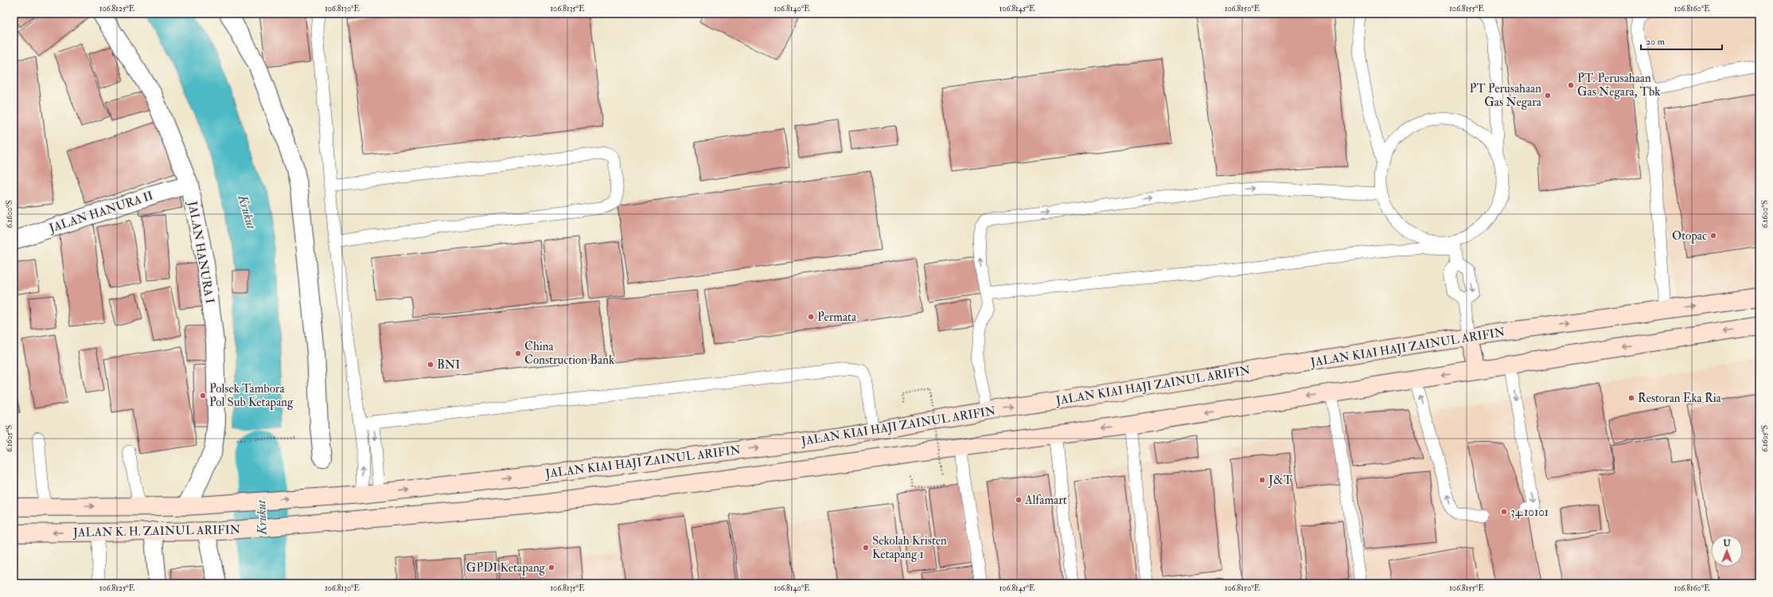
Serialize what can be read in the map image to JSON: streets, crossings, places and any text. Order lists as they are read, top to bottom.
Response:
{
  "streets": {
    "main road": ["JALAN KIAI HAJI ZAINUL ARIFIN", "JALAN K. H. ZAINUL ARIFIN"],
    "street": ["JALAN HANURA II", "JALAN HANURA I"]
  },
  "crossings": [
    ["JALAN HANURA II", "JALAN HANURA I"],
    ["JALAN HANURA I", "JALAN KIAI HAJI ZAINUL ARIFIN"]
  ],
  "water": ["Krukut"],
  "places": [
    "PT. Perusahaan Gas Negara, Tbk",
    "PT Perusahaan Gas Negara",
    "Otopac",
    "Permata",
    "China Construction Bank",
    "BNI",
    "Polsek Tambora Pol Sub Ketapang",
    "Restoran Eka Ria",
    "J&T",
    "Alfamart",
    "34.10101",
    "Sekolah Kristen Ketapang 1",
    "GPDI Ketapang"
  ],
  "scale_bar": "20 m",
  "north": "top",
  "coordinates": [
    "106.8125°E",
    "106.8130°E",
    "106.8135°E",
    "106.8140°E",
    "106.8145°E",
    "106.8150°E",
    "106.8155°E",
    "106.8160°E",
    "6.1600°S",
    "6.1605°S"
  ]
}
